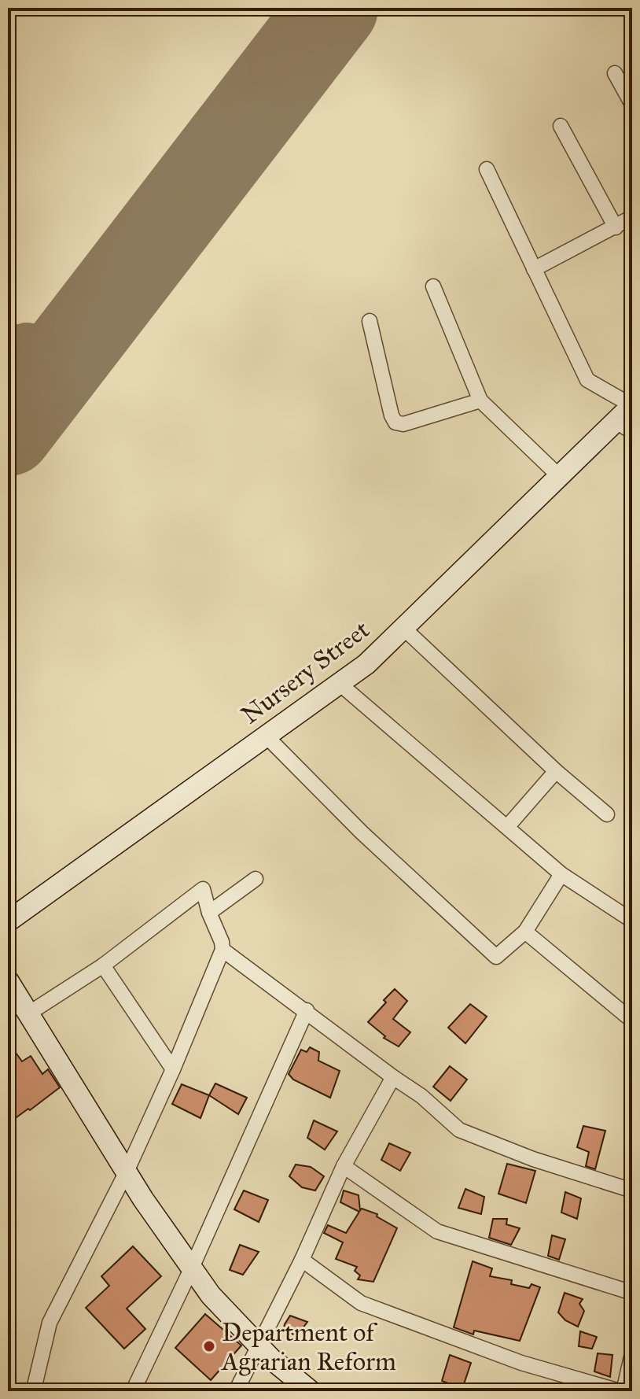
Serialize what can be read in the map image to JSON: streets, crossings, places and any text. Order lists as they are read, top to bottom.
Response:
{
  "streets": {
    "main road": ["Nursery Street"]
  },
  "places": ["Department of Agrarian Reform"]
}
